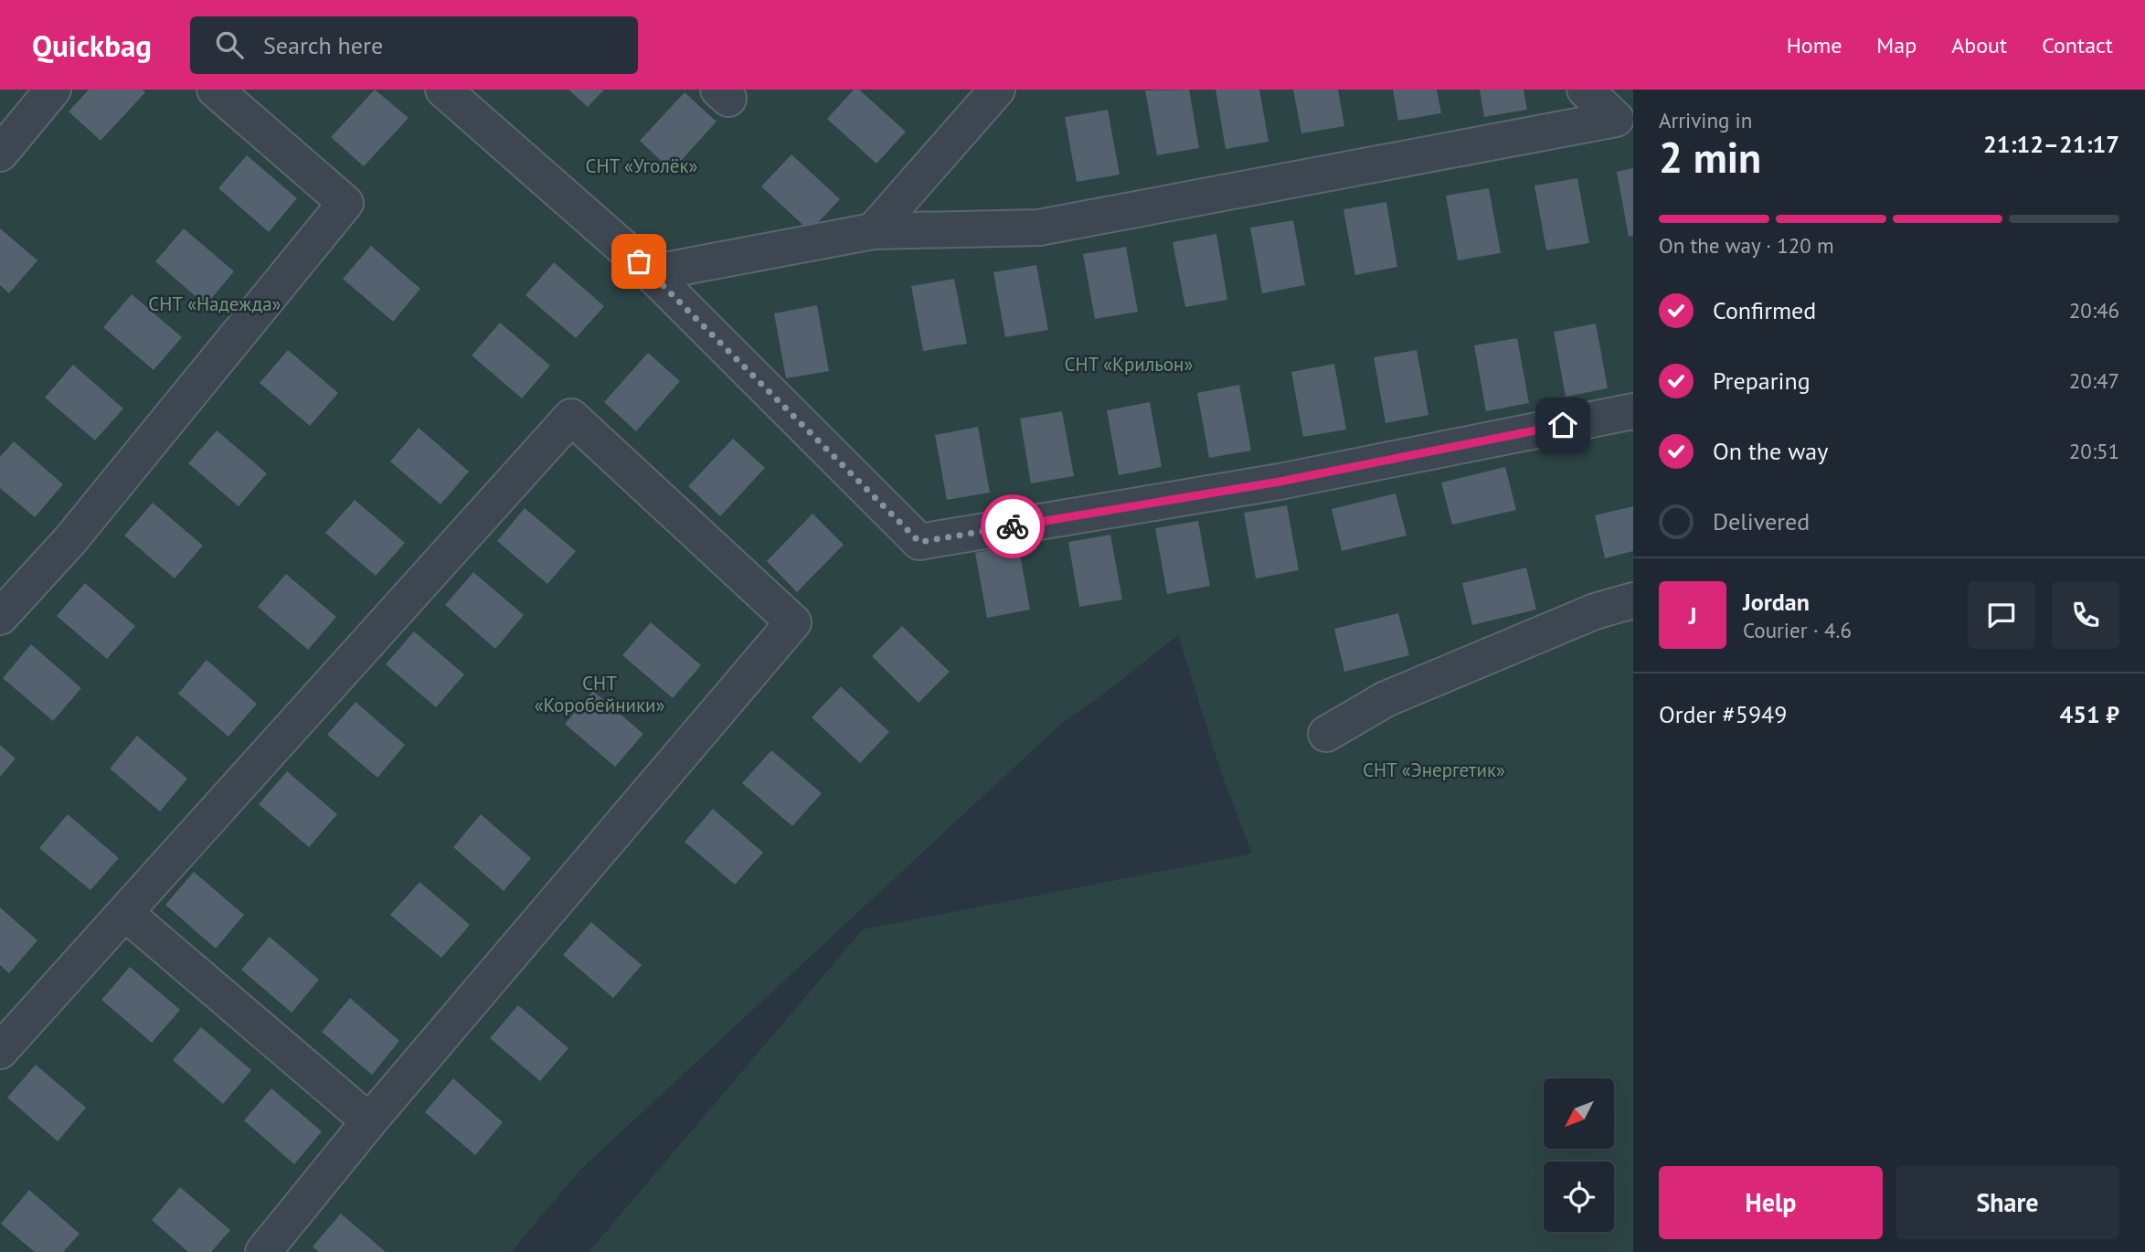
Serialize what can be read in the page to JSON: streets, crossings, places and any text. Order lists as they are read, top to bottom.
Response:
{
  "parks": [
    "СНТ «Уголёк»",
    "СНТ «Надежда»",
    "СНТ «Крильон»",
    "СНТ «Коробейники»",
    "СНТ «Энергетик»"
  ],
  "north": "bottom left",
  "page": {
    "header": "Quickbag",
    "search": "Search here",
    "nav": [
      "Home",
      "Map",
      "About",
      "Contact"
    ],
    "heading": ["2 min", "Arriving in", "21:12–21:17"],
    "panel": [
      "Jordan",
      "Courier · 4.6",
      "Order #5949",
      "451 ₽"
    ],
    "bar": "On the way · 120 m",
    "list": [
      ["Confirmed", "20:46"],
      ["Preparing", "20:47"],
      ["On the way", "20:51"],
      "Delivered"
    ],
    "round": "J",
    "buttons": ["Help", "Share"]
  }
}
